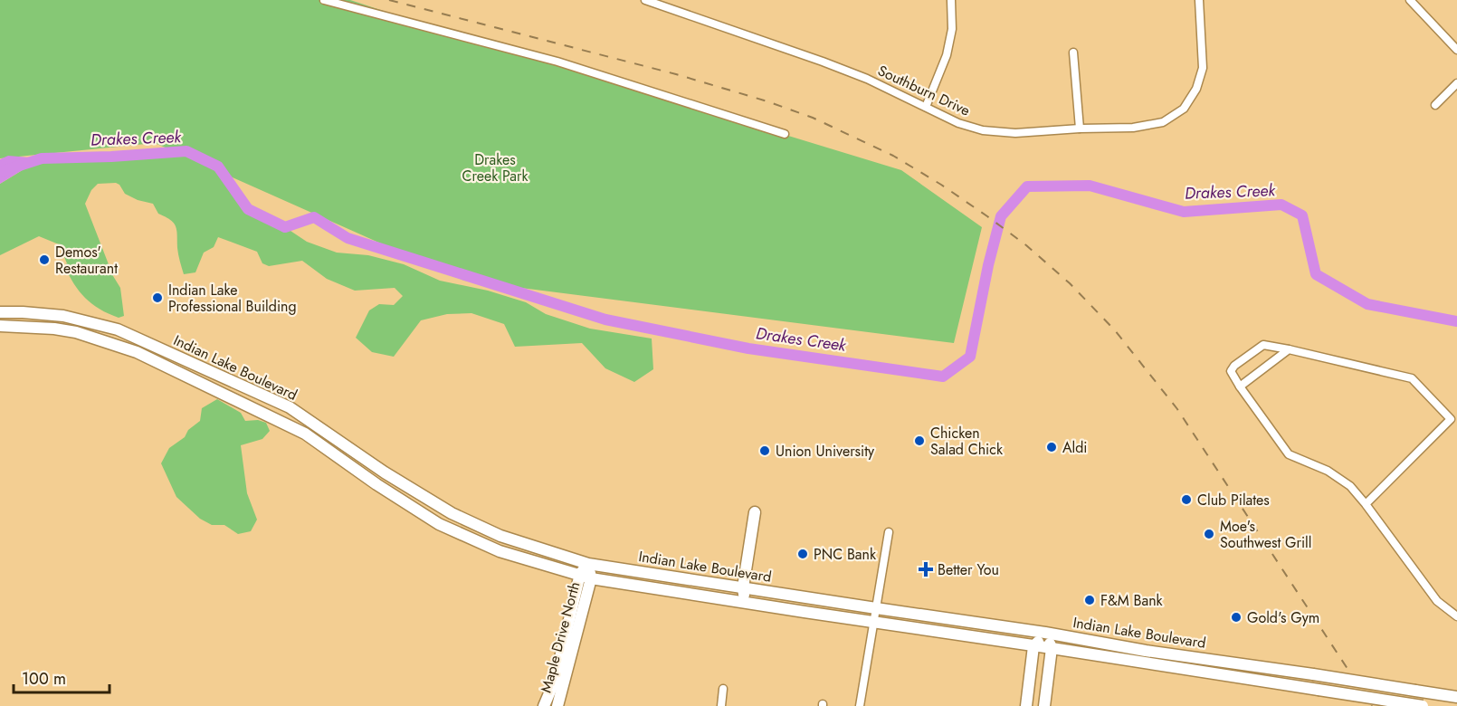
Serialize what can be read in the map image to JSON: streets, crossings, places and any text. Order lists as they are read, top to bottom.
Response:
{
  "streets": {
    "main road": ["Indian Lake Boulevard", "Maple Drive North"],
    "street": ["Southburn Drive"]
  },
  "crossings": [
    ["Indian Lake Boulevard", "Maple Drive North"]
  ],
  "water": ["Drakes Creek"],
  "parks": ["Drakes Creek Park"],
  "places": {
    "other": [
      "Demos' Restaurant",
      "Indian Lake Professional Building",
      "Chicken Salad Chick",
      "Aldi",
      "Union University",
      "Club Pilates",
      "Moe's Southwest Grill",
      "PNC Bank",
      "F&M Bank",
      "Gold's Gym"
    ],
    "health": ["Better You"]
  },
  "scale_bar": "100 m"
}
